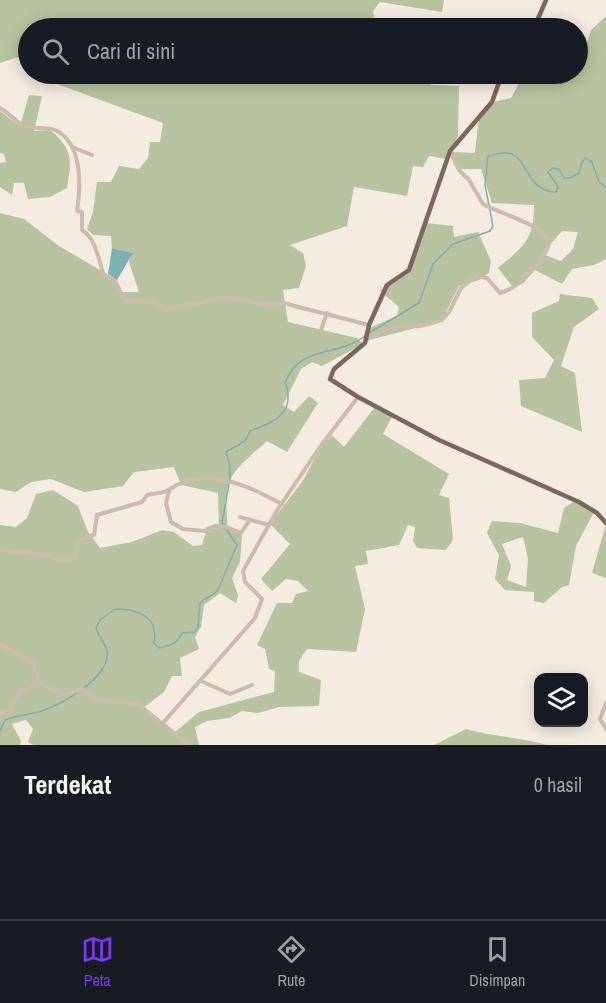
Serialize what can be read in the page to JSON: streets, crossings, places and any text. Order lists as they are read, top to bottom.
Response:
{
  "page": {
    "search": "Cari di sini",
    "heading": ["Terdekat", "0 hasil"],
    "nav": ["Peta", "Rute", "Disimpan"]
  }
}
